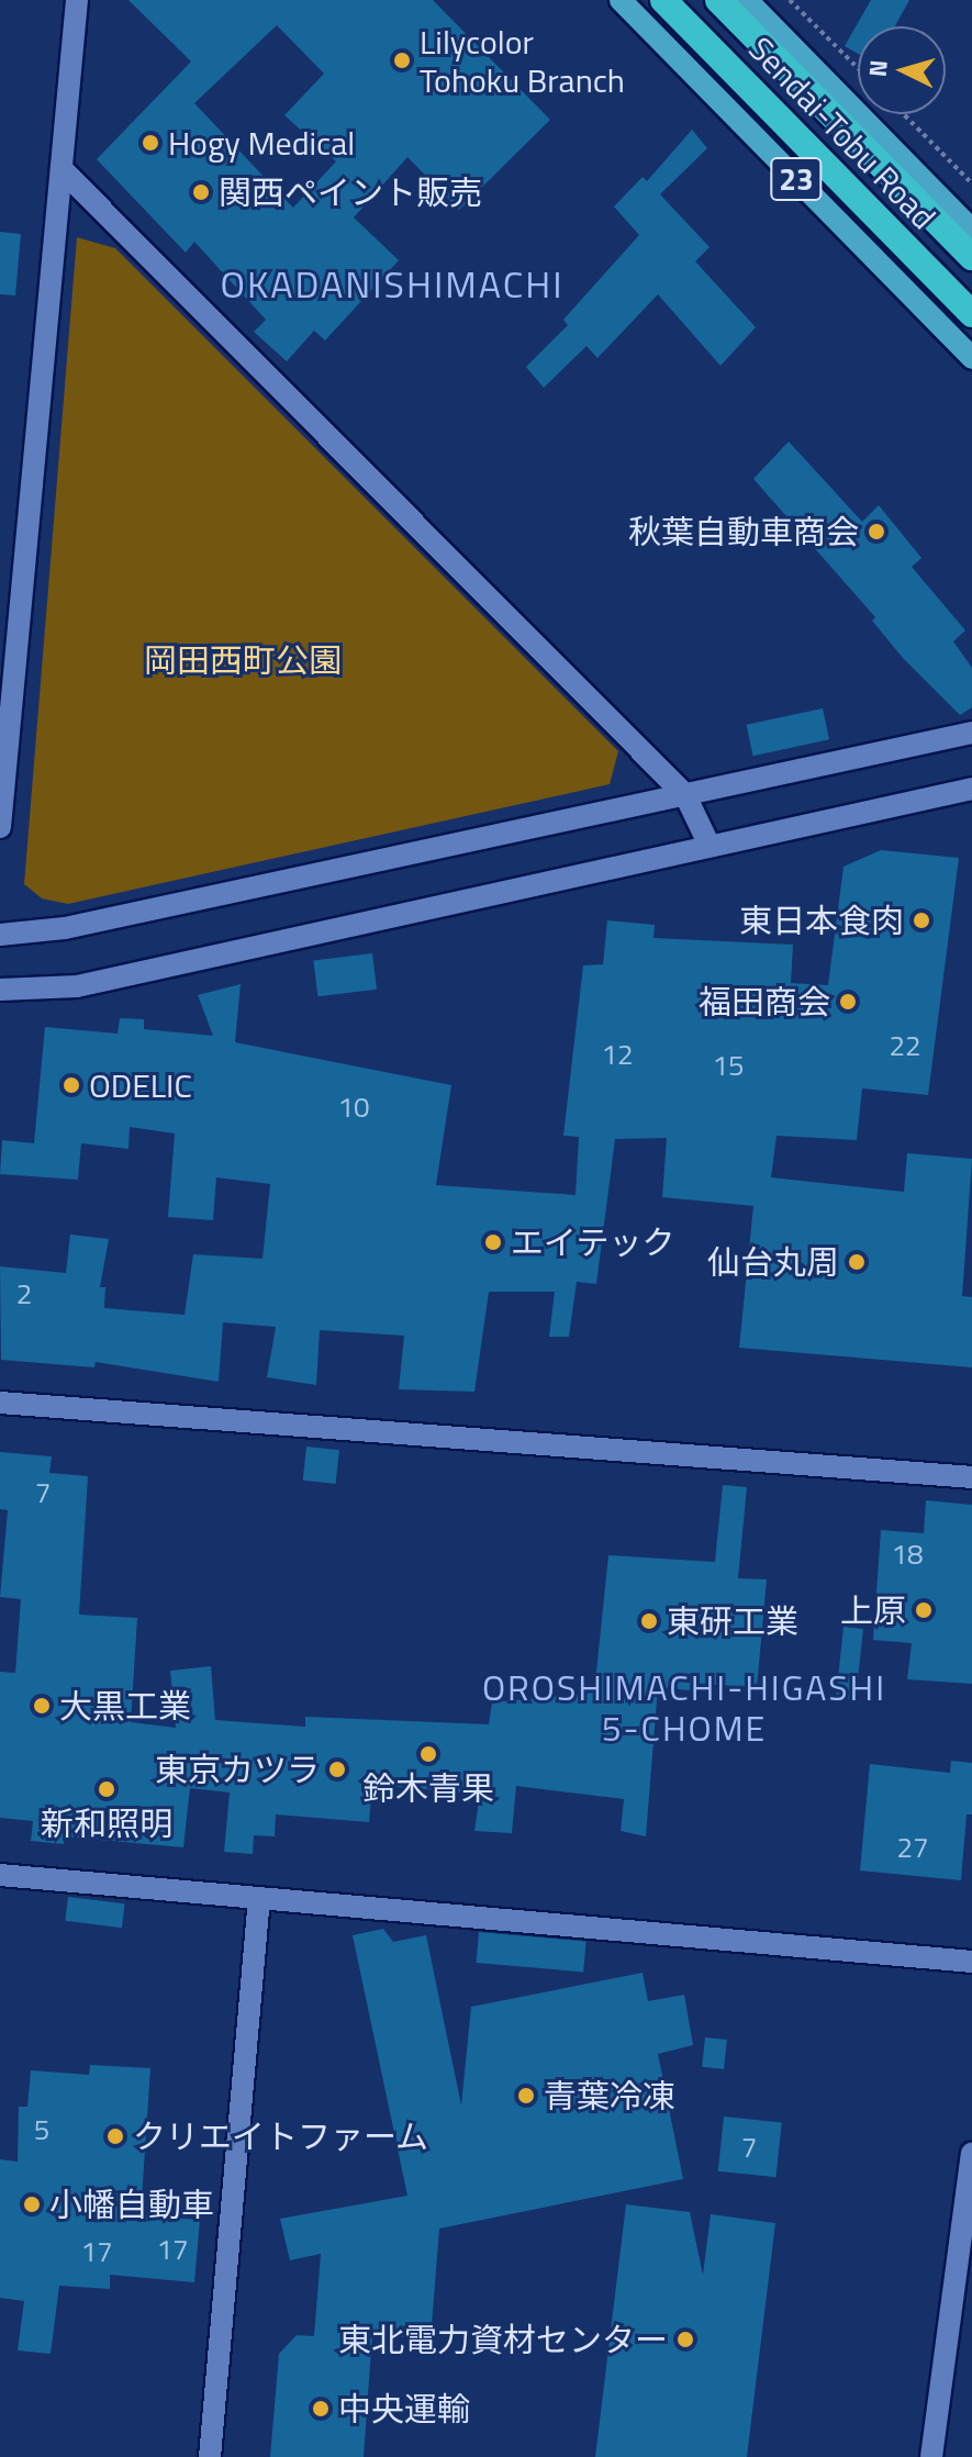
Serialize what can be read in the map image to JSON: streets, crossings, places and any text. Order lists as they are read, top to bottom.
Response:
{
  "streets": {
    "highway": ["Sendai-Tobu Road"],
    "main road": ["23"]
  },
  "districts": ["OKADANISHIMACHI", "OROSHIMACHI-HIGASHI 5-CHOME"],
  "parks": ["岡田西町公園"],
  "places": [
    "Lilycolor Tohoku Branch",
    "Hogy Medical",
    "関西ペイント販売",
    "秋葉自動車商会",
    "東日本食肉",
    "福田商会",
    "ODELIC",
    "エイテック",
    "仙台丸周",
    "上原",
    "東研工業",
    "大黒工業",
    "鈴木青果",
    "東京カツラ",
    "新和照明",
    "青葉冷凍",
    "クリエイトファーム",
    "小幡自動車",
    "東北電力資材センター",
    "中央運輸"
  ],
  "house_numbers": [
    "22",
    "12",
    "15",
    "10",
    "2",
    "7",
    "18",
    "27",
    "5",
    "7",
    "17",
    "17"
  ],
  "north": "left"
}
